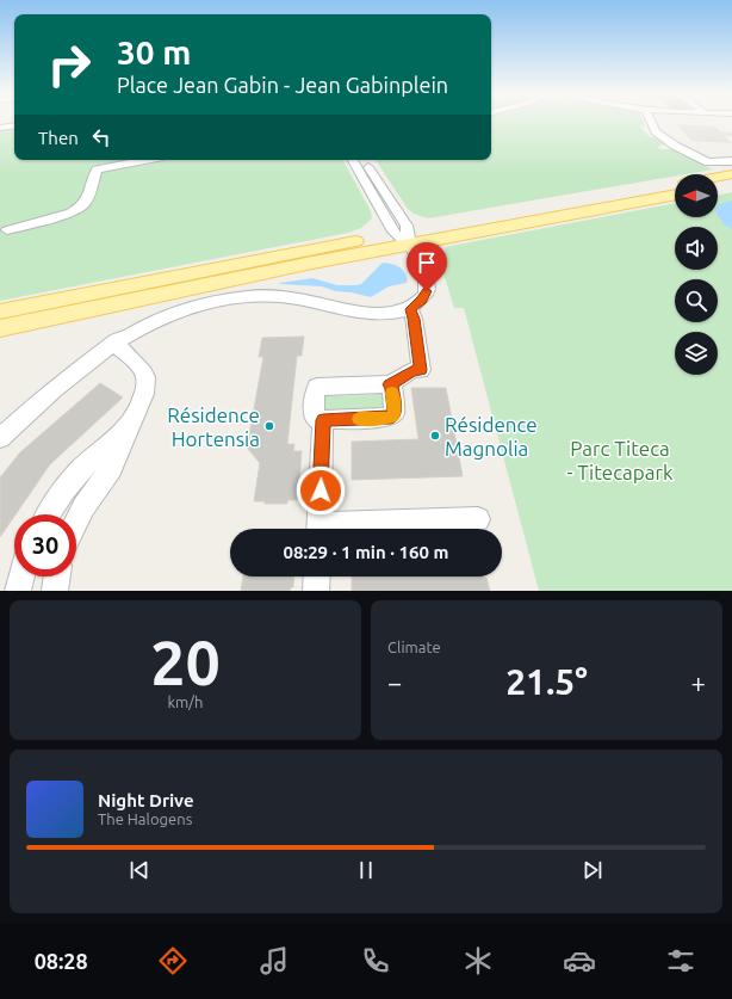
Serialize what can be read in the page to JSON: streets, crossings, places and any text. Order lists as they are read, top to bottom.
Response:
{
  "parks": ["Parc Titeca - Titecapark"],
  "places": ["Résidence Hortensia", "Résidence Magnolia"],
  "north": "left",
  "page": {
    "turn": ["30 m", "Place Jean Gabin - Jean Gabinplein"],
    "then": "Then",
    "limit": "30",
    "trip": "08:29 · 1 min · 160 m",
    "tile": [
      ["20", "km/h"],
      "Climate"
    ],
    "heat": ["−", "21.5°", "+"],
    "song": ["Night Drive", "The Halogens"],
    "tabs": "08:28"
  }
}
